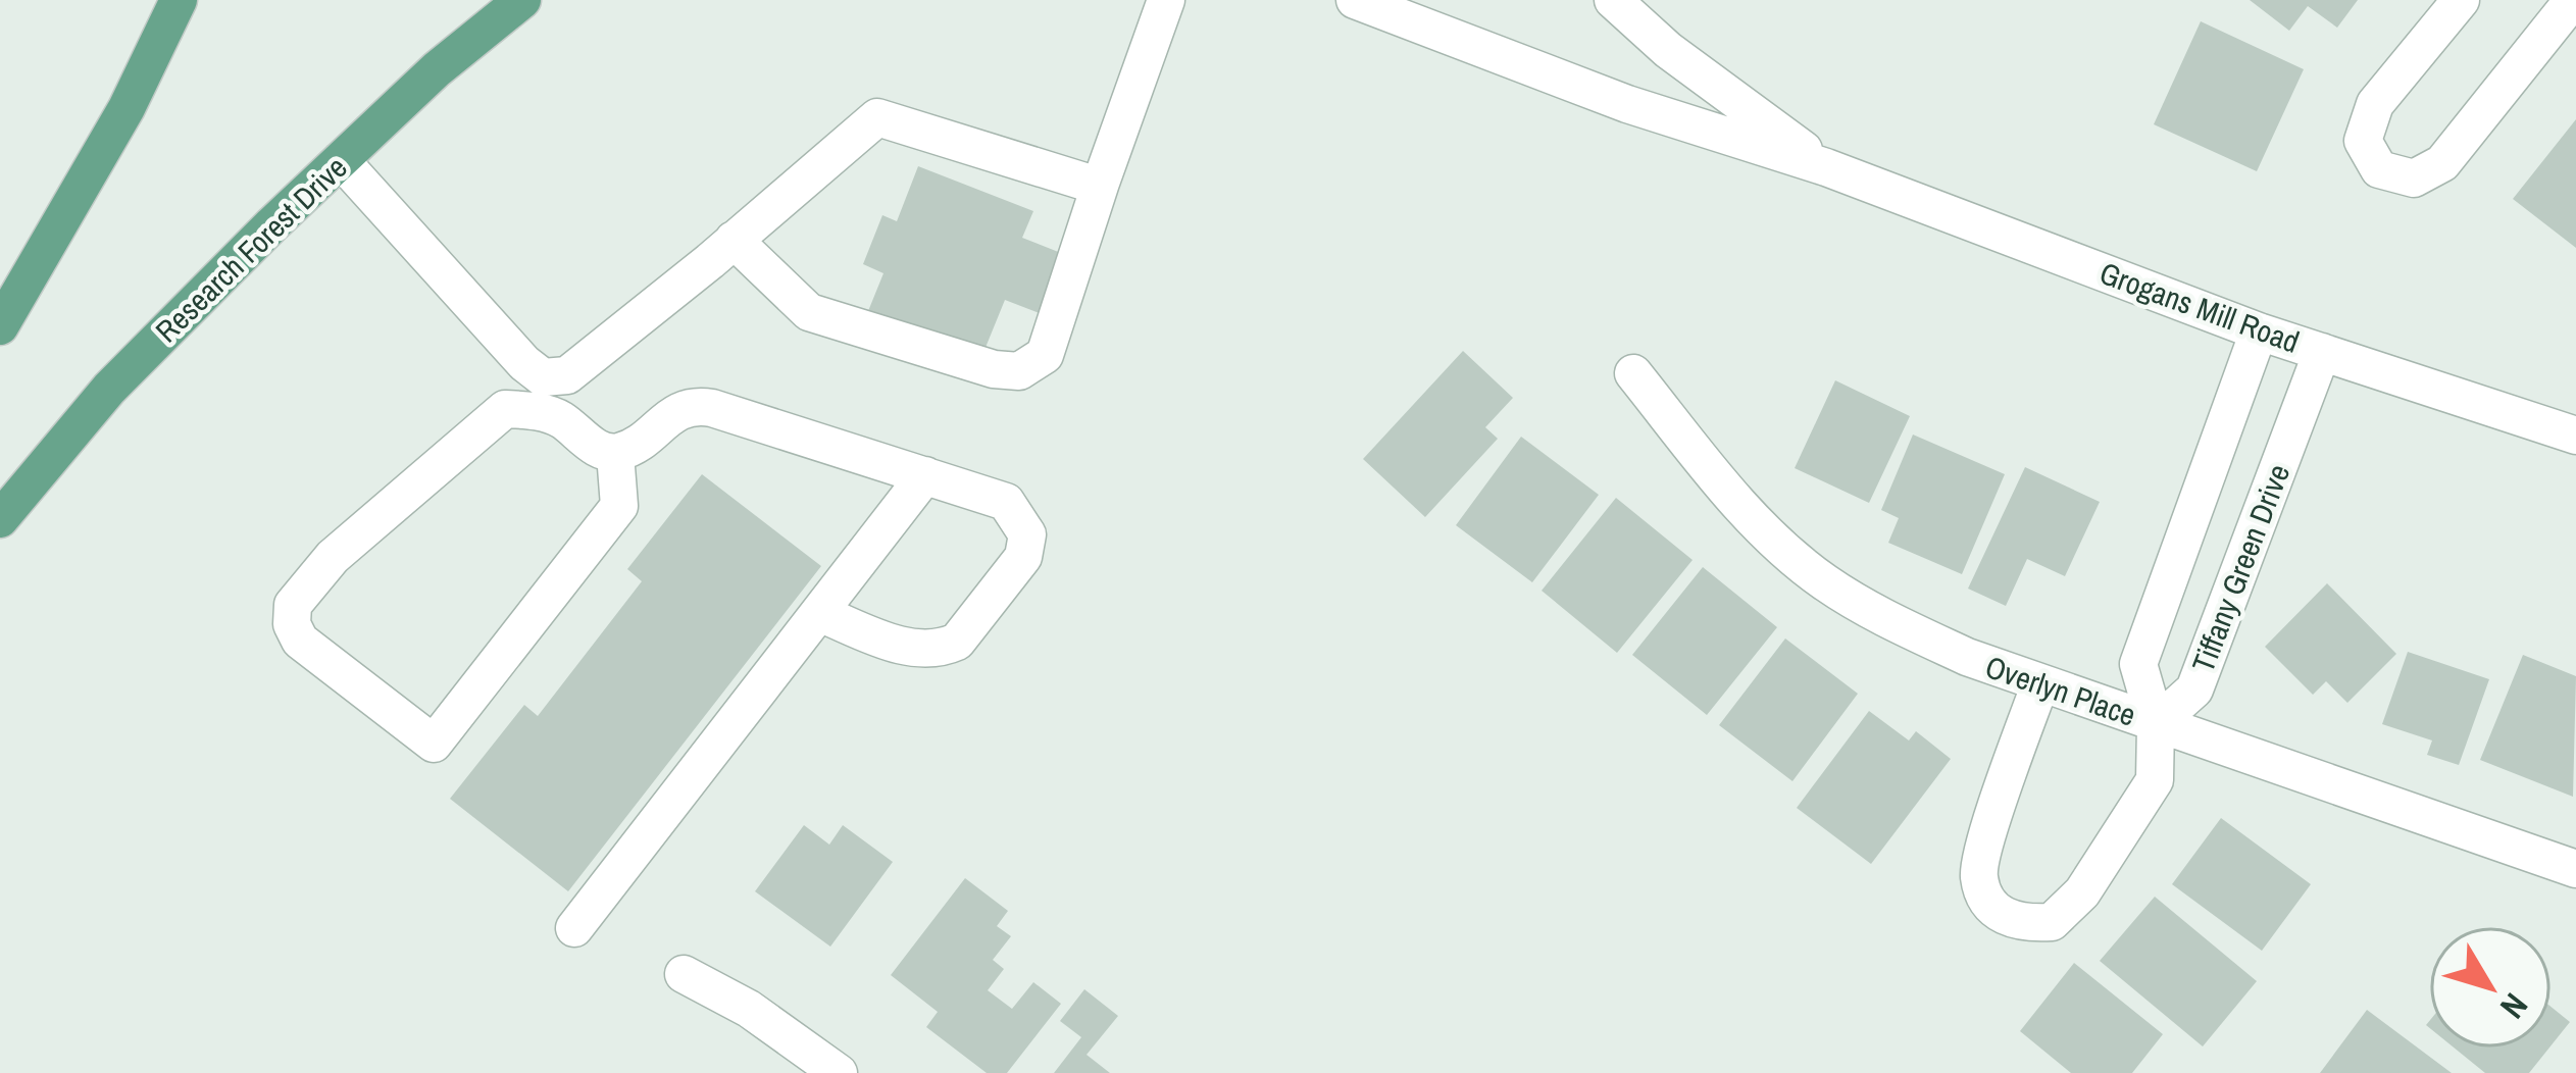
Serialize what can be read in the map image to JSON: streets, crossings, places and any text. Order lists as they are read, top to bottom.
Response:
{
  "streets": {
    "main road": ["Research Forest Drive"],
    "street": ["Grogans Mill Road", "Tiffany Green Drive", "Overlyn Place"]
  },
  "crossings": [
    ["Grogans Mill Road", "Tiffany Green Drive"],
    ["Tiffany Green Drive", "Overlyn Place"]
  ],
  "north": "bottom right"
}
